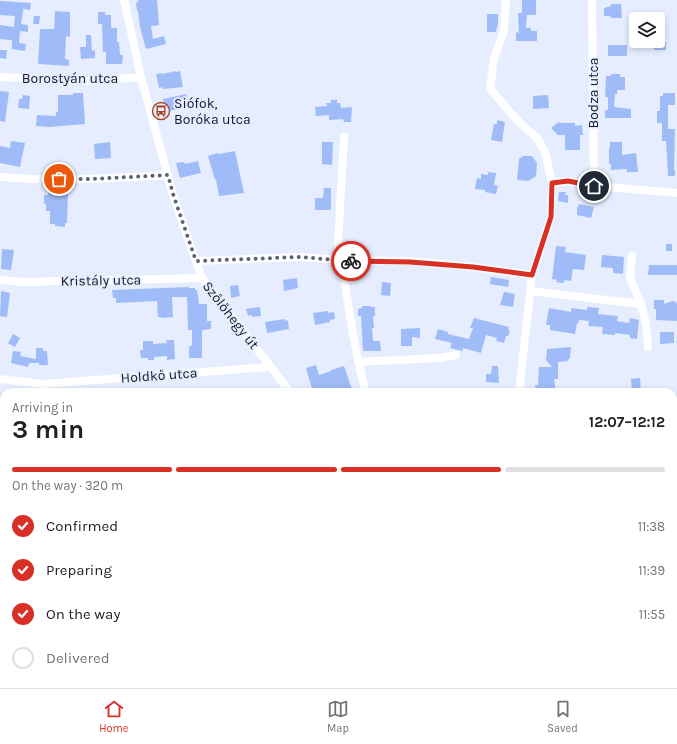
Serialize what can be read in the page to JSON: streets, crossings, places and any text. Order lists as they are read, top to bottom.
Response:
{
  "streets": {
    "street": [
      "Borostyán utca",
      "Bodza utca",
      "Kristály utca",
      "Szőlőhegy út",
      "Holdkő utca"
    ]
  },
  "crossings": [
    ["Borostyán utca", "Szőlőhegy út"],
    ["Kristály utca", "Szőlőhegy út"],
    ["Szőlőhegy út", "Holdkő utca"]
  ],
  "places": {
    "bus stop": ["Siófok, Boróka utca"]
  },
  "page": {
    "heading": ["3 min", "Arriving in", "12:07–12:12"],
    "bar": "On the way · 320 m",
    "list": [
      ["Confirmed", "11:38"],
      ["Preparing", "11:39"],
      ["On the way", "11:55"],
      "Delivered"
    ],
    "tabs": ["Home", "Map", "Saved"]
  }
}
